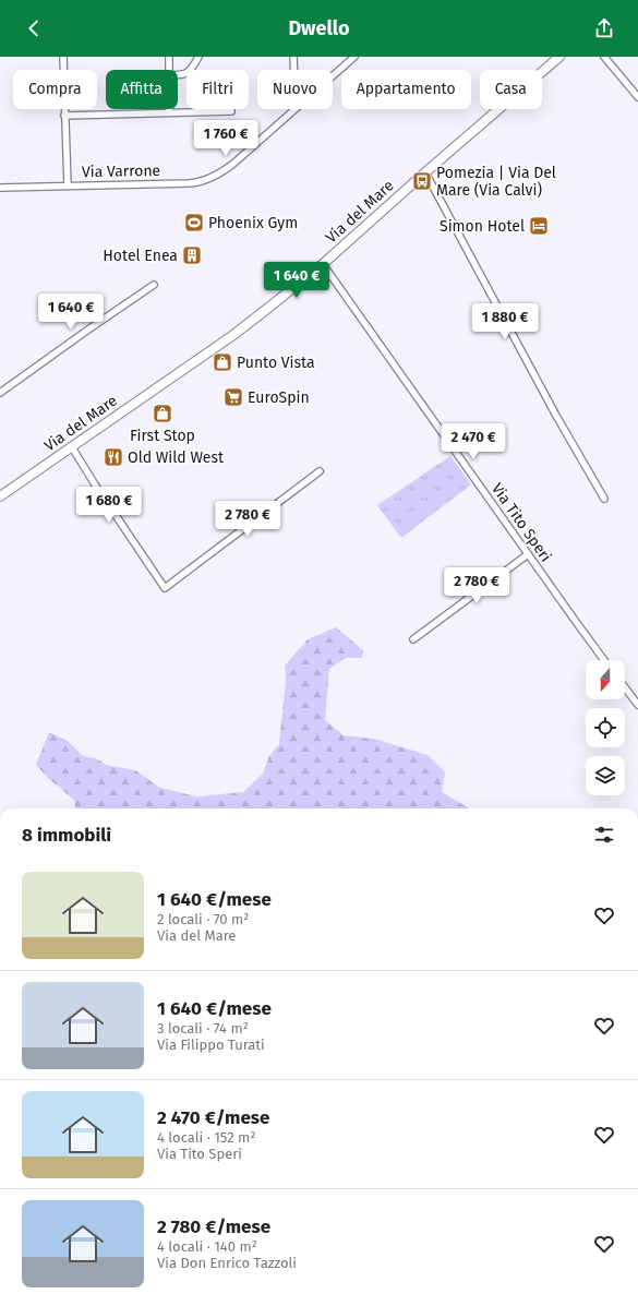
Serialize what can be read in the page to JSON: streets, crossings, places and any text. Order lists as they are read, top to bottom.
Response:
{
  "streets": {
    "main road": ["Via del Mare"],
    "street": ["Via Varrone", "Via Tito Speri"]
  },
  "crossings": [
    ["Via del Mare", "Via Tito Speri"]
  ],
  "places": {
    "bus stop": ["Pomezia | Via Del Mare (Via Calvi)"],
    "sports": ["Phoenix Gym"],
    "hotel": ["Simon Hotel"],
    "building": ["Hotel Enea"],
    "shop": ["Punto Vista", "First Stop"],
    "supermarket": ["EuroSpin"],
    "restaurant": ["Old Wild West"]
  },
  "north": "bottom",
  "page": {
    "header": "Dwello",
    "chip": [
      "Compra",
      "Affitta",
      "Filtri",
      "Nuovo",
      "Appartamento",
      "Casa"
    ],
    "price": [
      "1 760 €",
      "1 640 €",
      "1 640 €",
      "1 880 €",
      "2 470 €",
      "1 680 €",
      "2 780 €",
      "2 780 €"
    ],
    "heading": "8 immobili",
    "list": [
      {
        "name": "1 640 €/mese",
        "note": "2 locali · 70 m² · Via del Mare"
      },
      {
        "name": "1 640 €/mese",
        "note": "3 locali · 74 m² · Via Filippo Turati"
      },
      {
        "name": "2 470 €/mese",
        "note": "4 locali · 152 m² · Via Tito Speri"
      },
      {
        "name": "2 780 €/mese",
        "note": "4 locali · 140 m² · Via Don Enrico Tazzoli"
      }
    ]
  }
}
